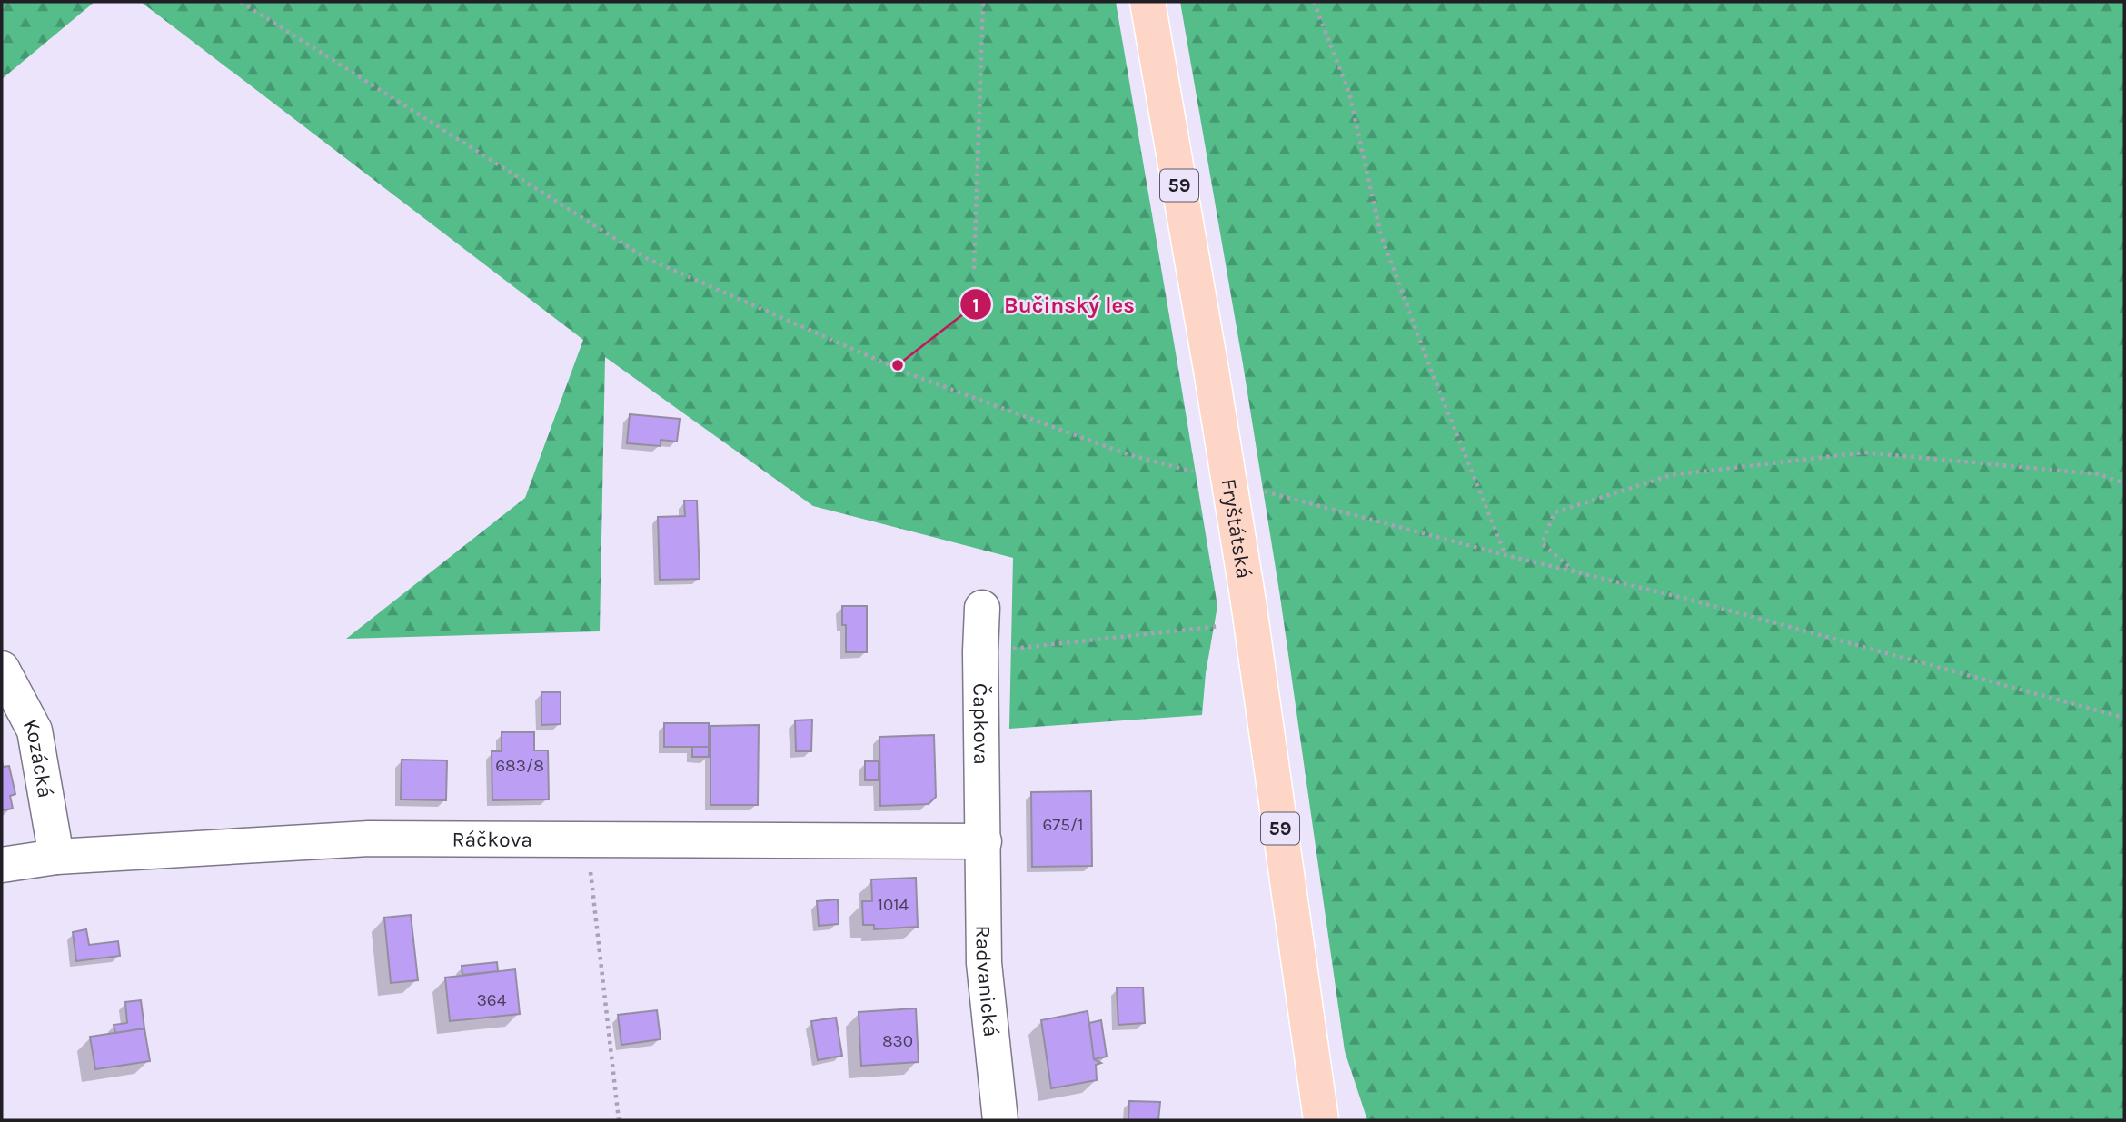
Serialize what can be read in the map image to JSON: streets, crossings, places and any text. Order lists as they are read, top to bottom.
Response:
{
  "streets": {
    "main road": ["59", "Fryštátská"],
    "street": [
      "Čapkova",
      "Kozácká",
      "Ráčkova",
      "Radvanická"
    ]
  },
  "crossings": [
    ["Čapkova", "Ráčkova"],
    ["Čapkova", "Radvanická"],
    ["Kozácká", "Ráčkova"],
    ["Ráčkova", "Radvanická"]
  ],
  "places": ["Bučinský les"],
  "house_numbers": [
    "683/8",
    "675/1",
    "1014",
    "364",
    "830"
  ]
}
